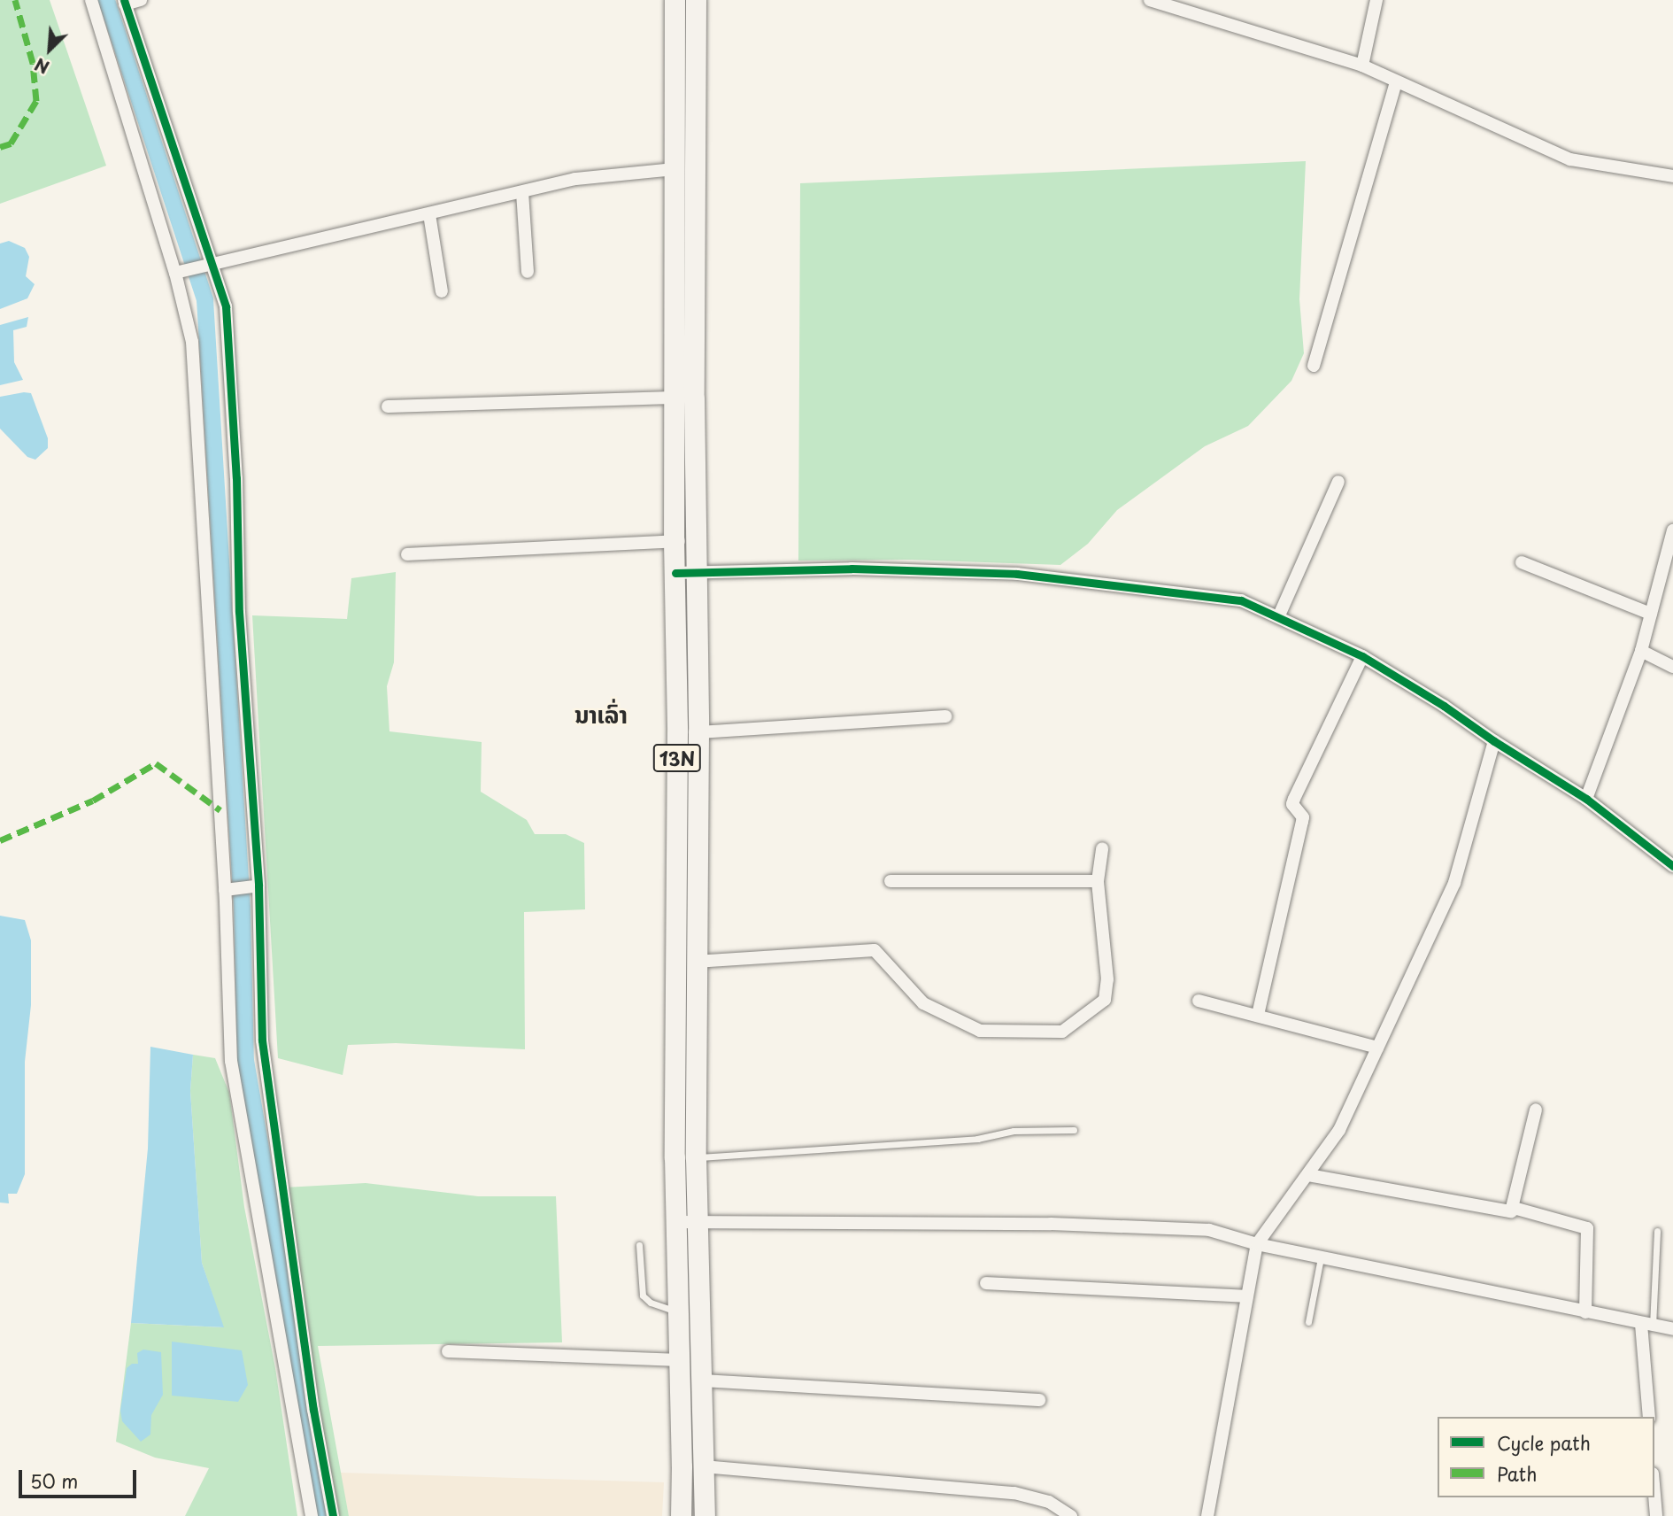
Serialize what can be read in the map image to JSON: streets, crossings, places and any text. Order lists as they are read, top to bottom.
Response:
{
  "streets": {
    "highway": ["13N"]
  },
  "districts": ["ນາເລົ່າ"],
  "legend": ["Cycle path", "Path"],
  "scale_bar": "50 m",
  "north": "bottom left"
}
